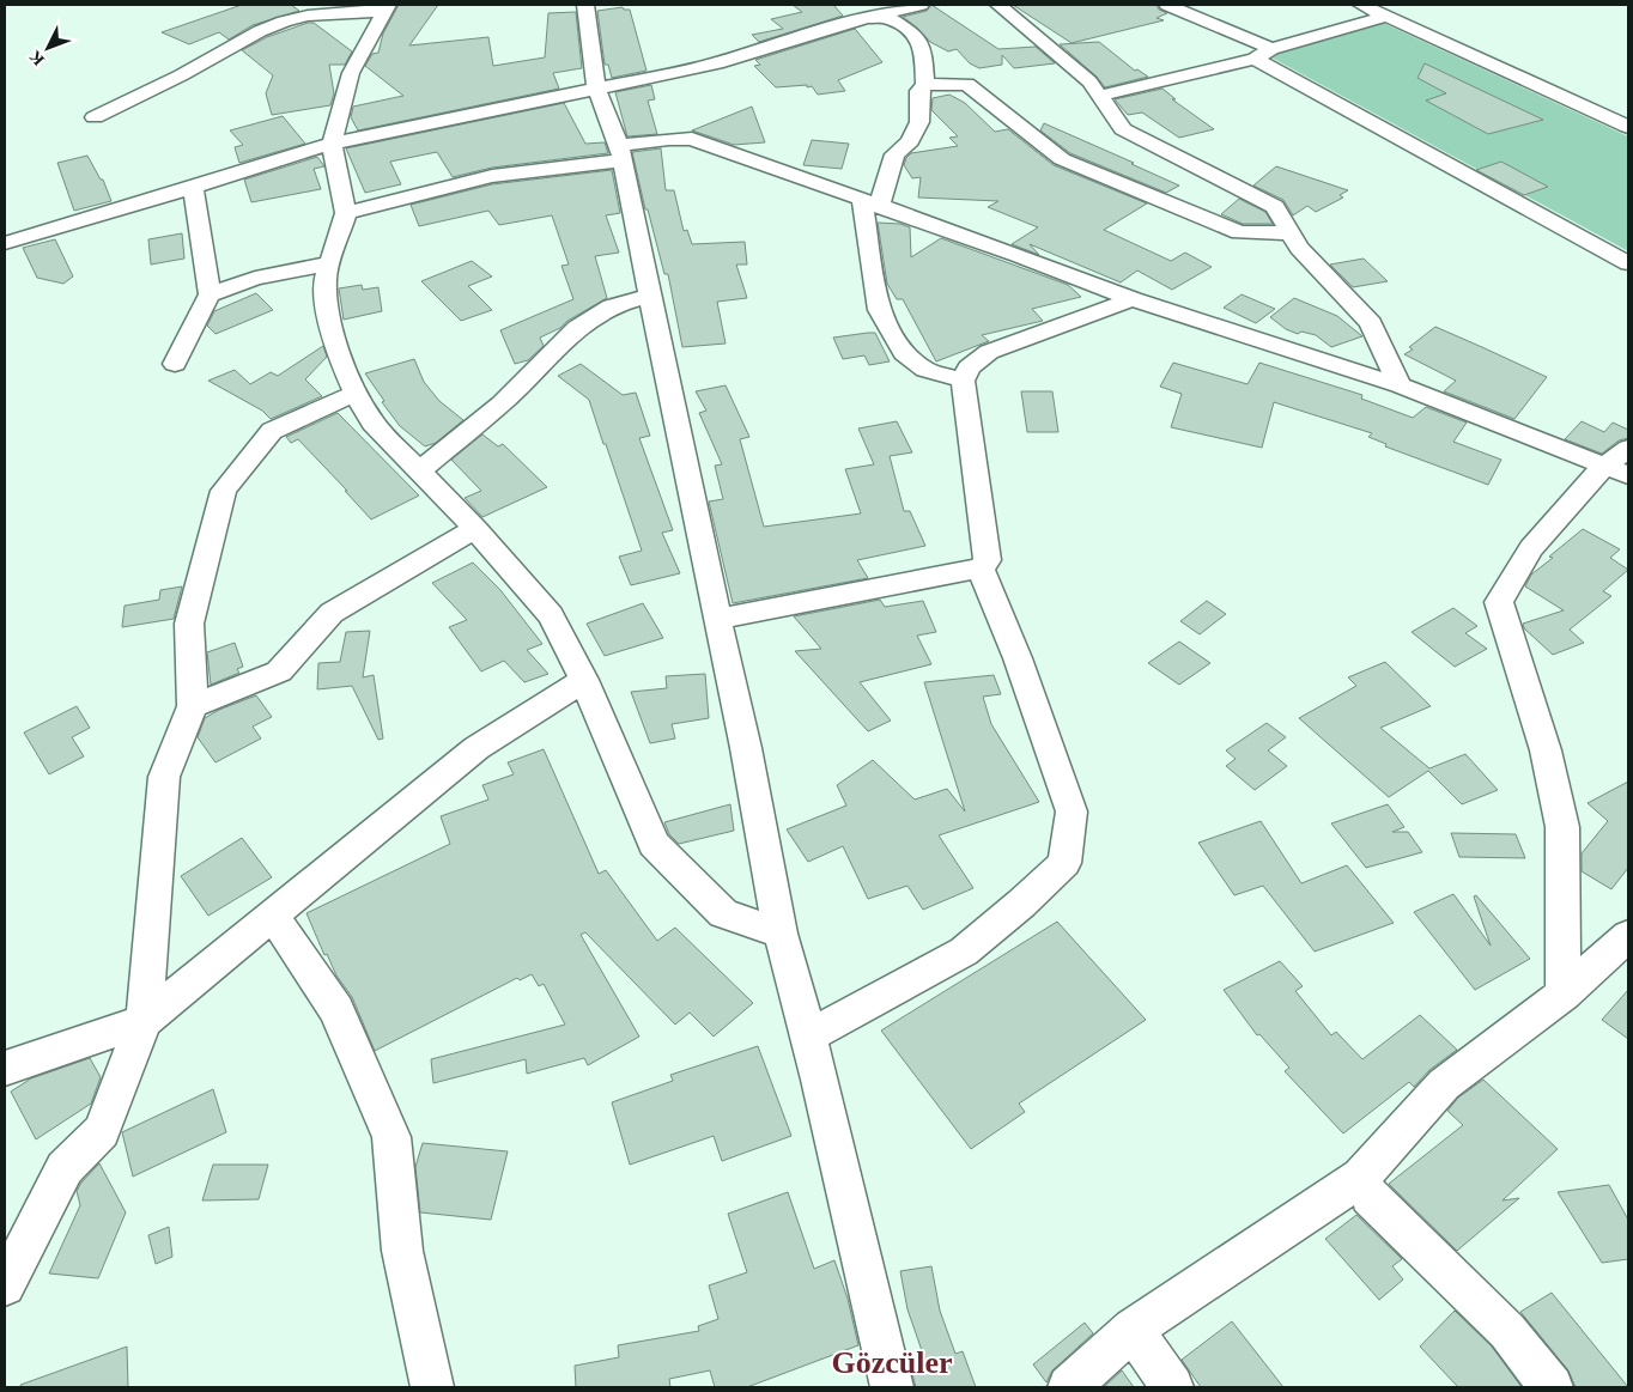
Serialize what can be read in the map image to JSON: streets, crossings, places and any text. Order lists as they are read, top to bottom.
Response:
{
  "districts": ["Gözcüler"],
  "north": "bottom left"
}
